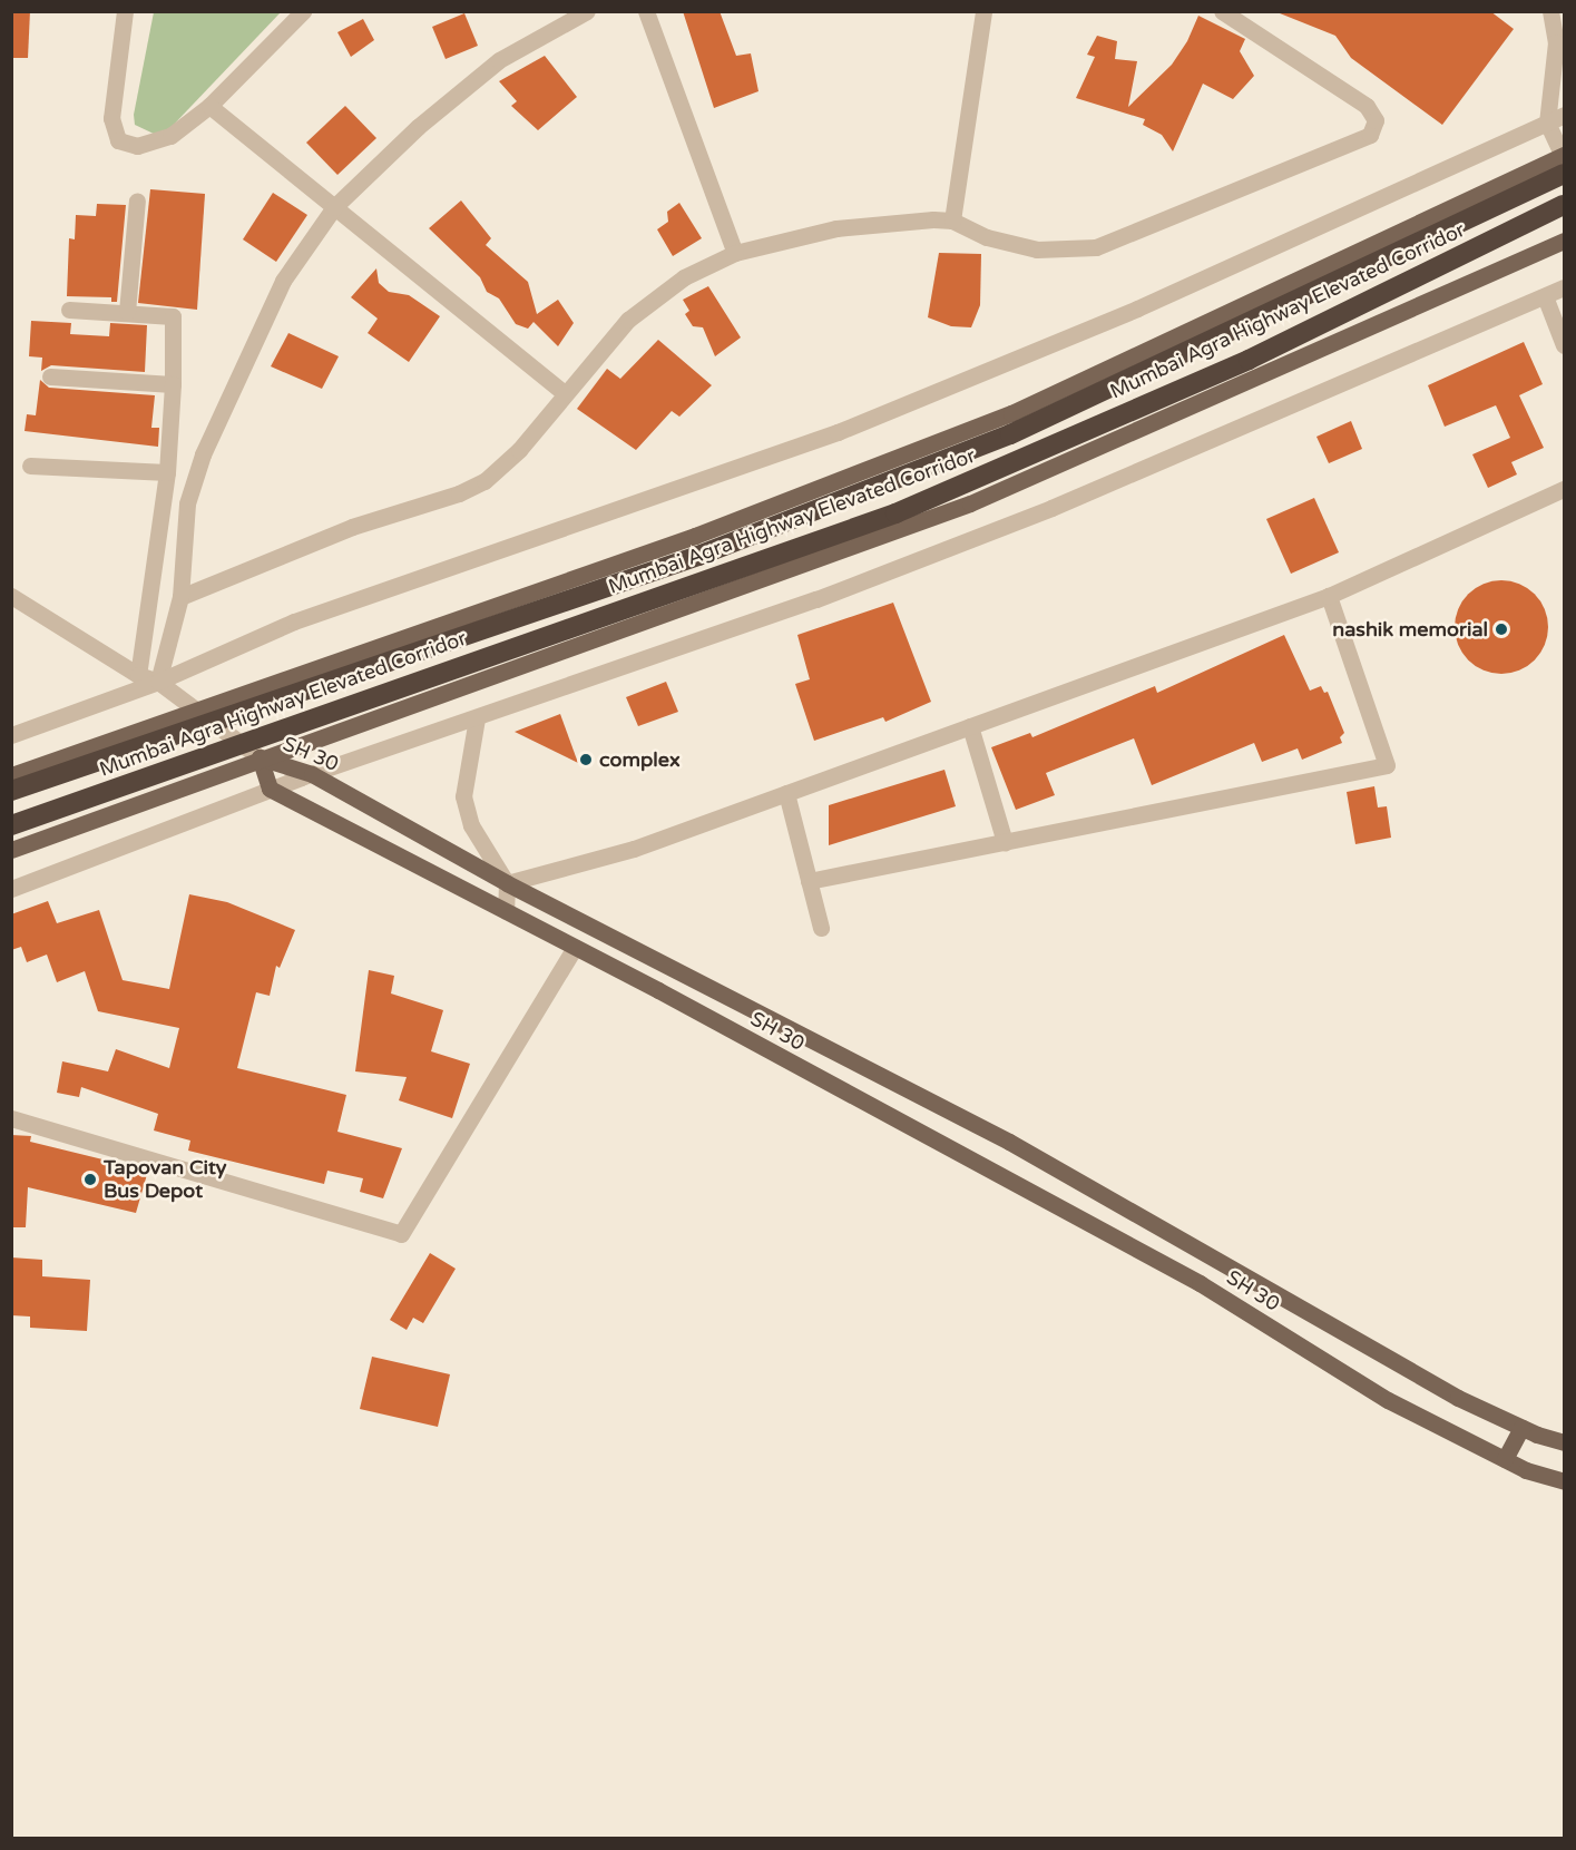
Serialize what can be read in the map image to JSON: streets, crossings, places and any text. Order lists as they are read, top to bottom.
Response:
{
  "streets": {
    "highway": ["Mumbai Agra Highway Elevated Corridor"],
    "main road": ["SH 30"]
  },
  "places": ["nashik memorial", "complex", "Tapovan City Bus Depot"]
}
